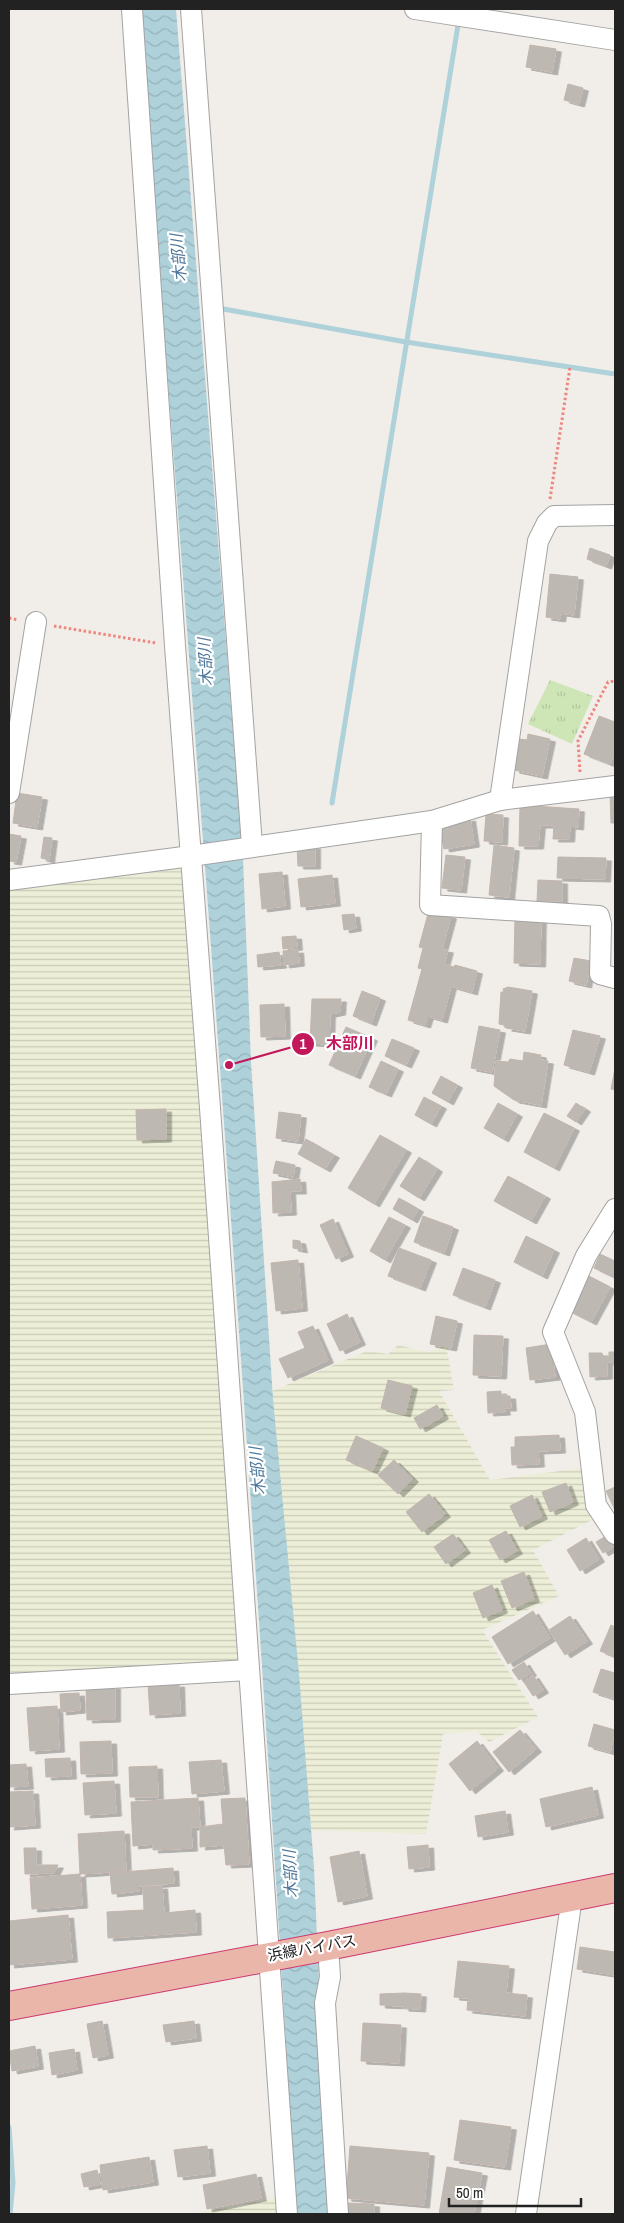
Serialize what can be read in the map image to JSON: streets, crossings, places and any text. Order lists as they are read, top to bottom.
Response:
{
  "streets": {
    "highway": ["浜線バイパス"]
  },
  "water": ["木部川"],
  "places": ["木部川"],
  "scale_bar": "50 m"
}
